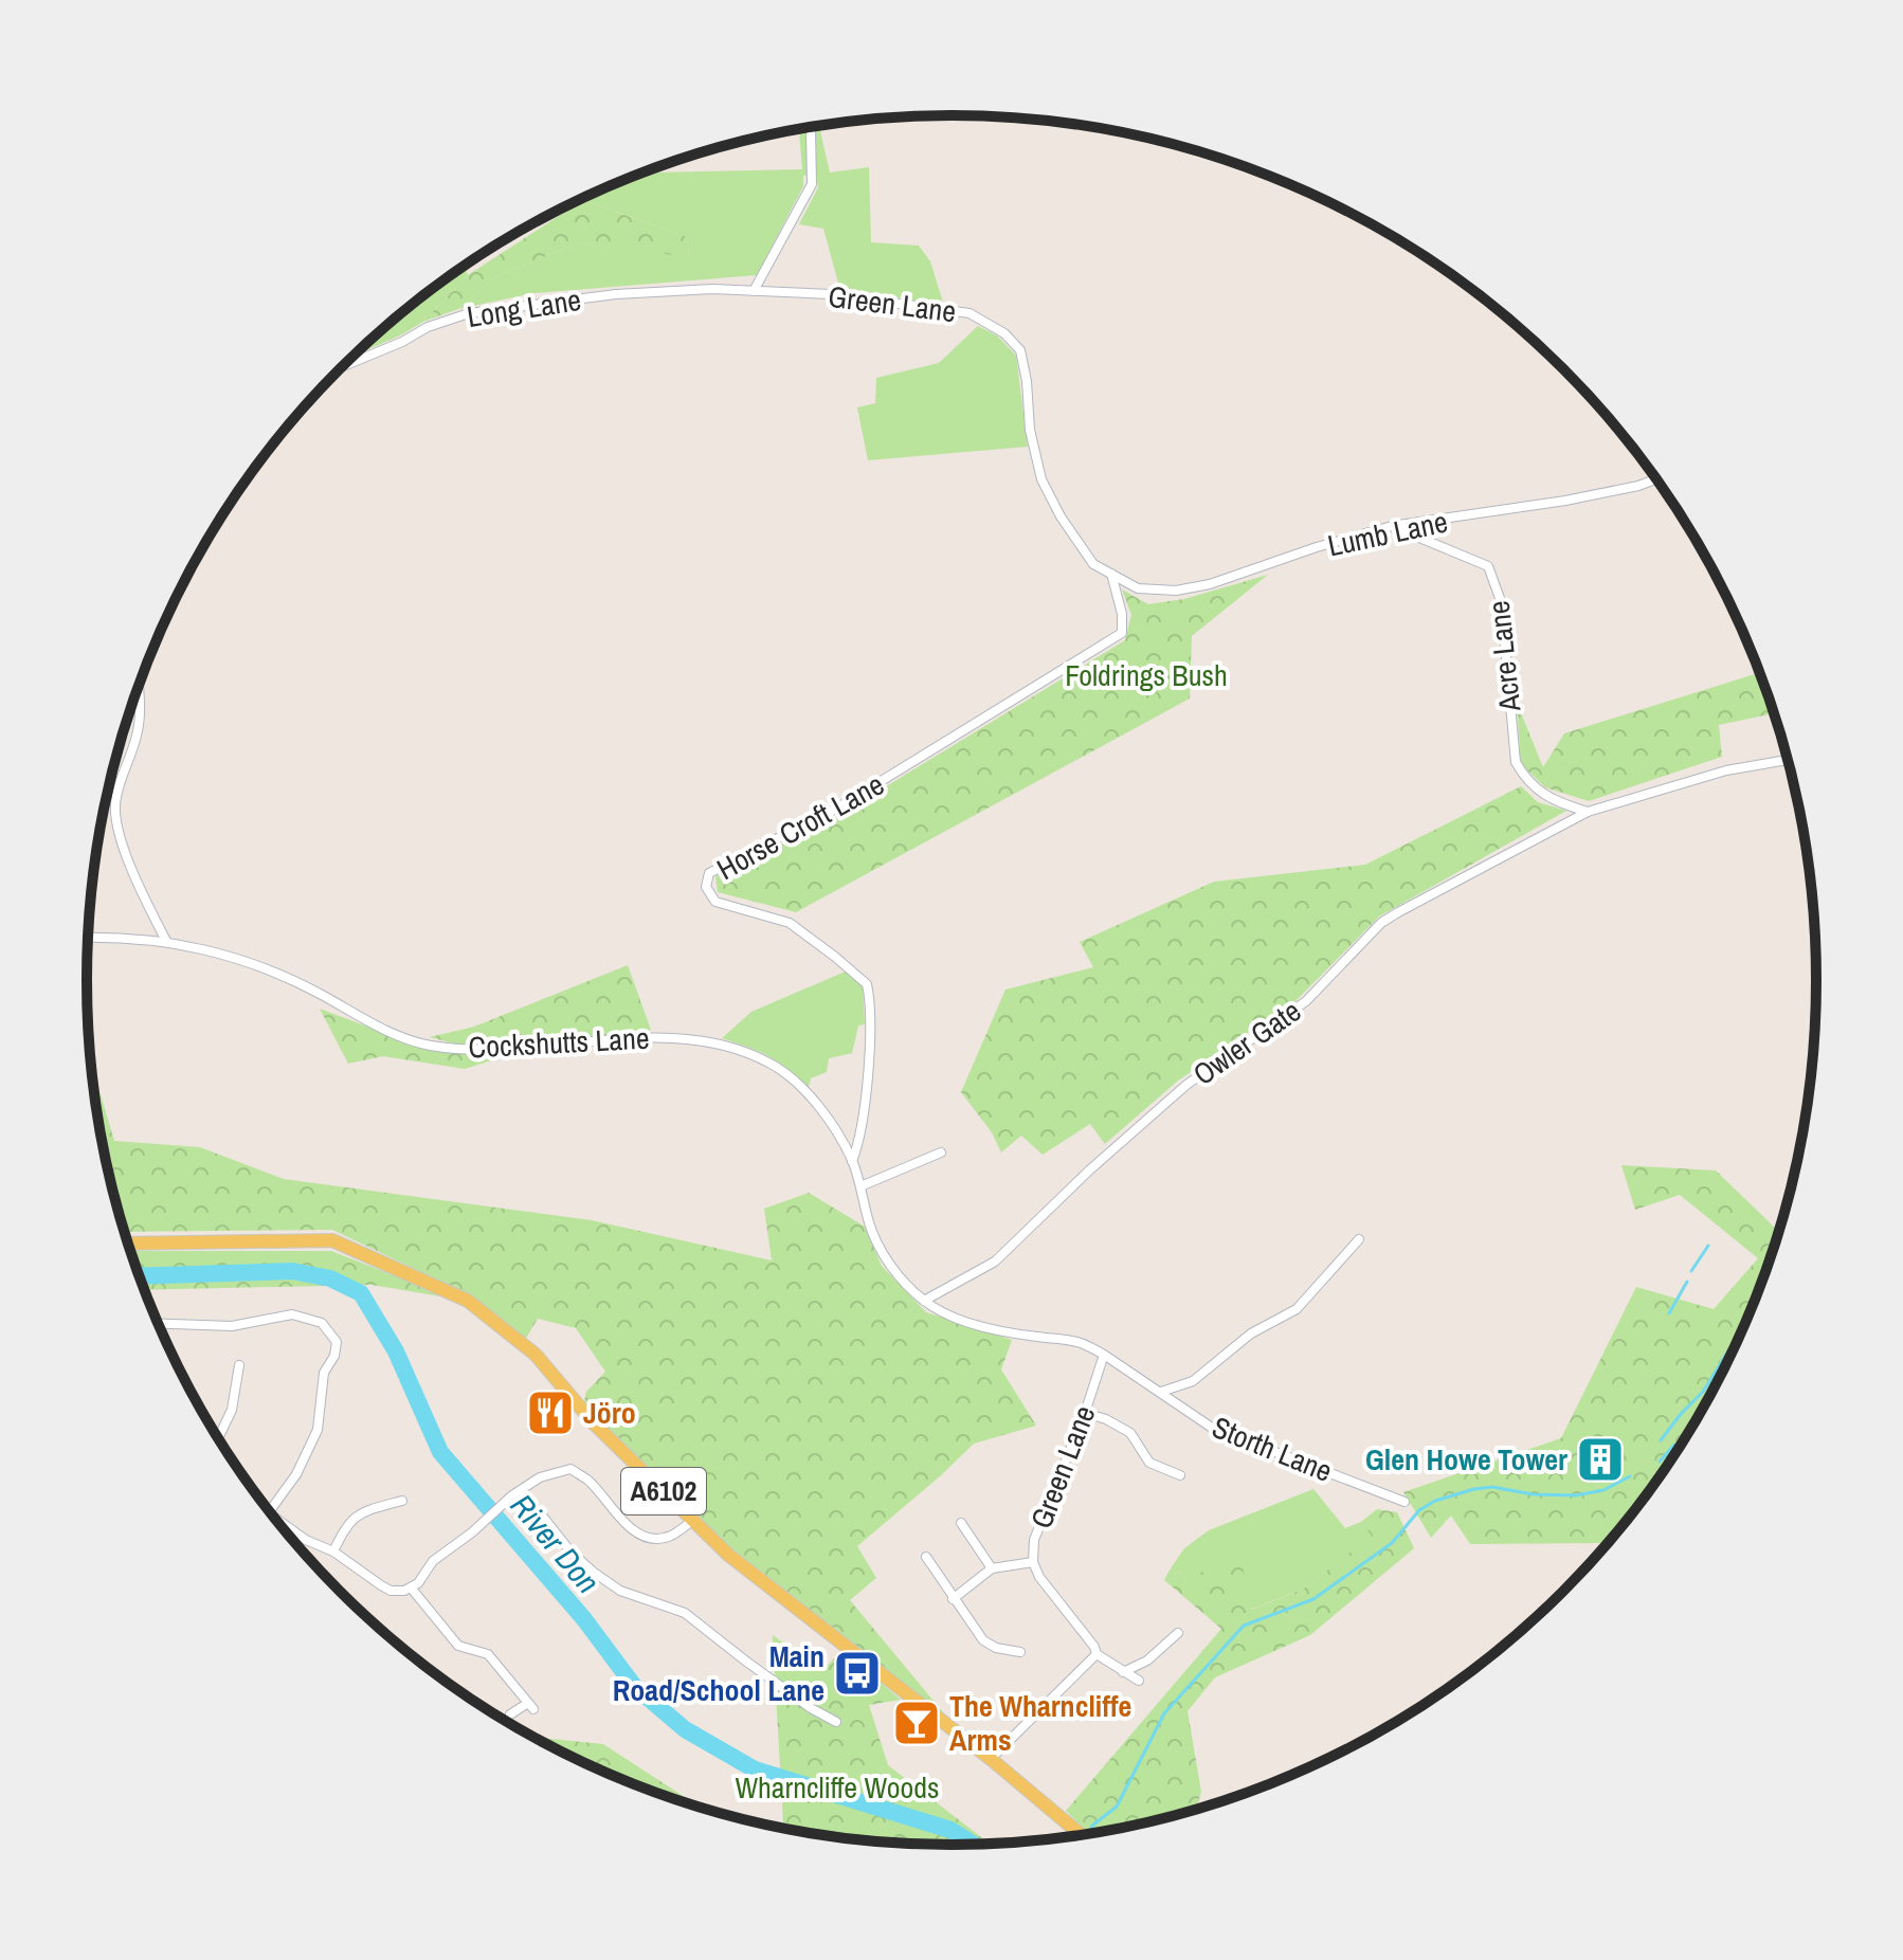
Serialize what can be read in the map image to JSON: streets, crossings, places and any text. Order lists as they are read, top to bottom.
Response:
{
  "streets": {
    "main road": ["A6102"],
    "street": [
      "Green Lane",
      "Long Lane",
      "Lumb Lane",
      "Acre Lane",
      "Horse Croft Lane",
      "Cockshutts Lane",
      "Owler Gate",
      "Storth Lane"
    ]
  },
  "crossings": [
    ["Green Lane", "Long Lane"],
    ["Green Lane", "Lumb Lane"],
    ["Green Lane", "Horse Croft Lane"],
    ["Green Lane", "Storth Lane"],
    ["Lumb Lane", "Acre Lane"],
    ["Lumb Lane", "Horse Croft Lane"],
    ["Acre Lane", "Owler Gate"],
    ["Horse Croft Lane", "Cockshutts Lane"],
    ["Cockshutts Lane", "Owler Gate"]
  ],
  "water": ["River Don"],
  "parks": ["Foldrings Bush", "Wharncliffe Woods"],
  "places": {
    "restaurant": ["Jöro"],
    "building": ["Glen Howe Tower"],
    "bus stop": ["Main Road/School Lane"],
    "bar": ["The Wharncliffe Arms"]
  }
}
